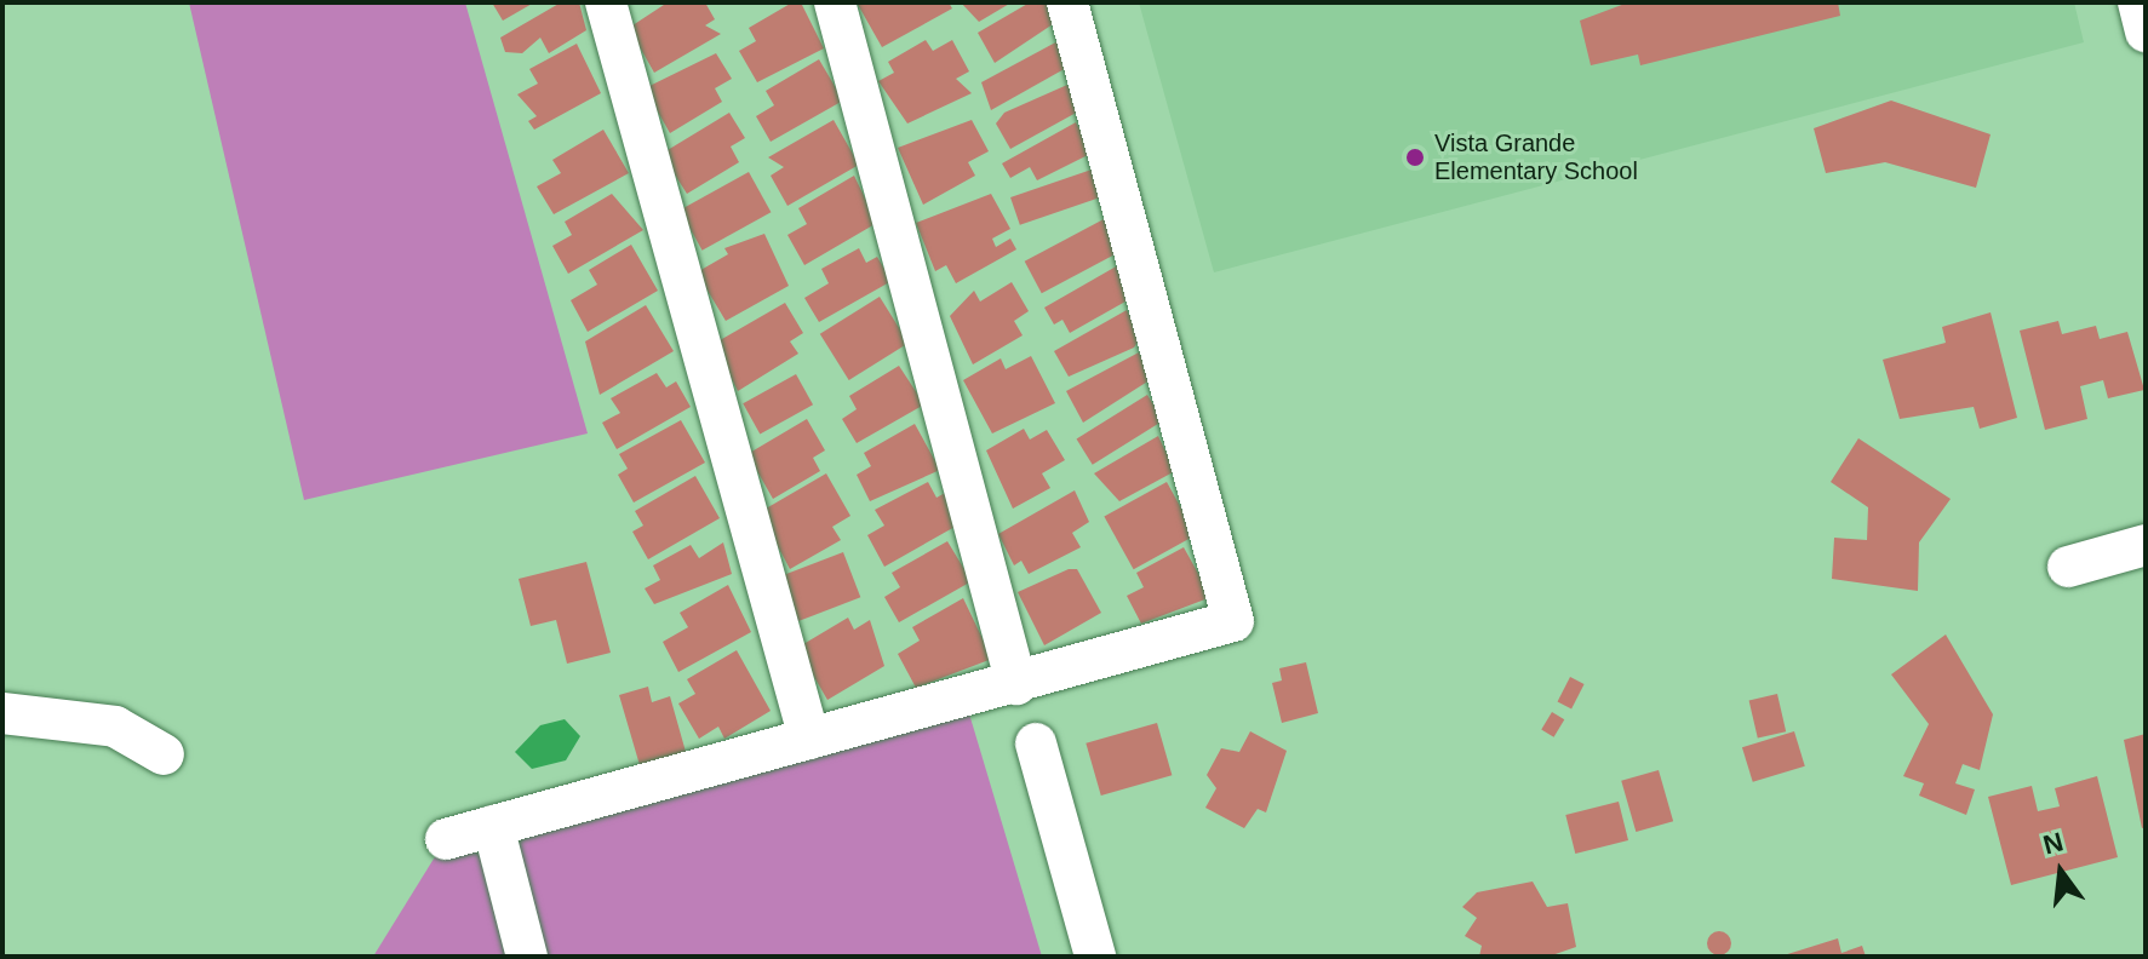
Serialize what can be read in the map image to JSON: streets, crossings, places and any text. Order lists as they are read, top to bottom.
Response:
{
  "places": ["Vista Grande Elementary School"],
  "north": "top"
}
